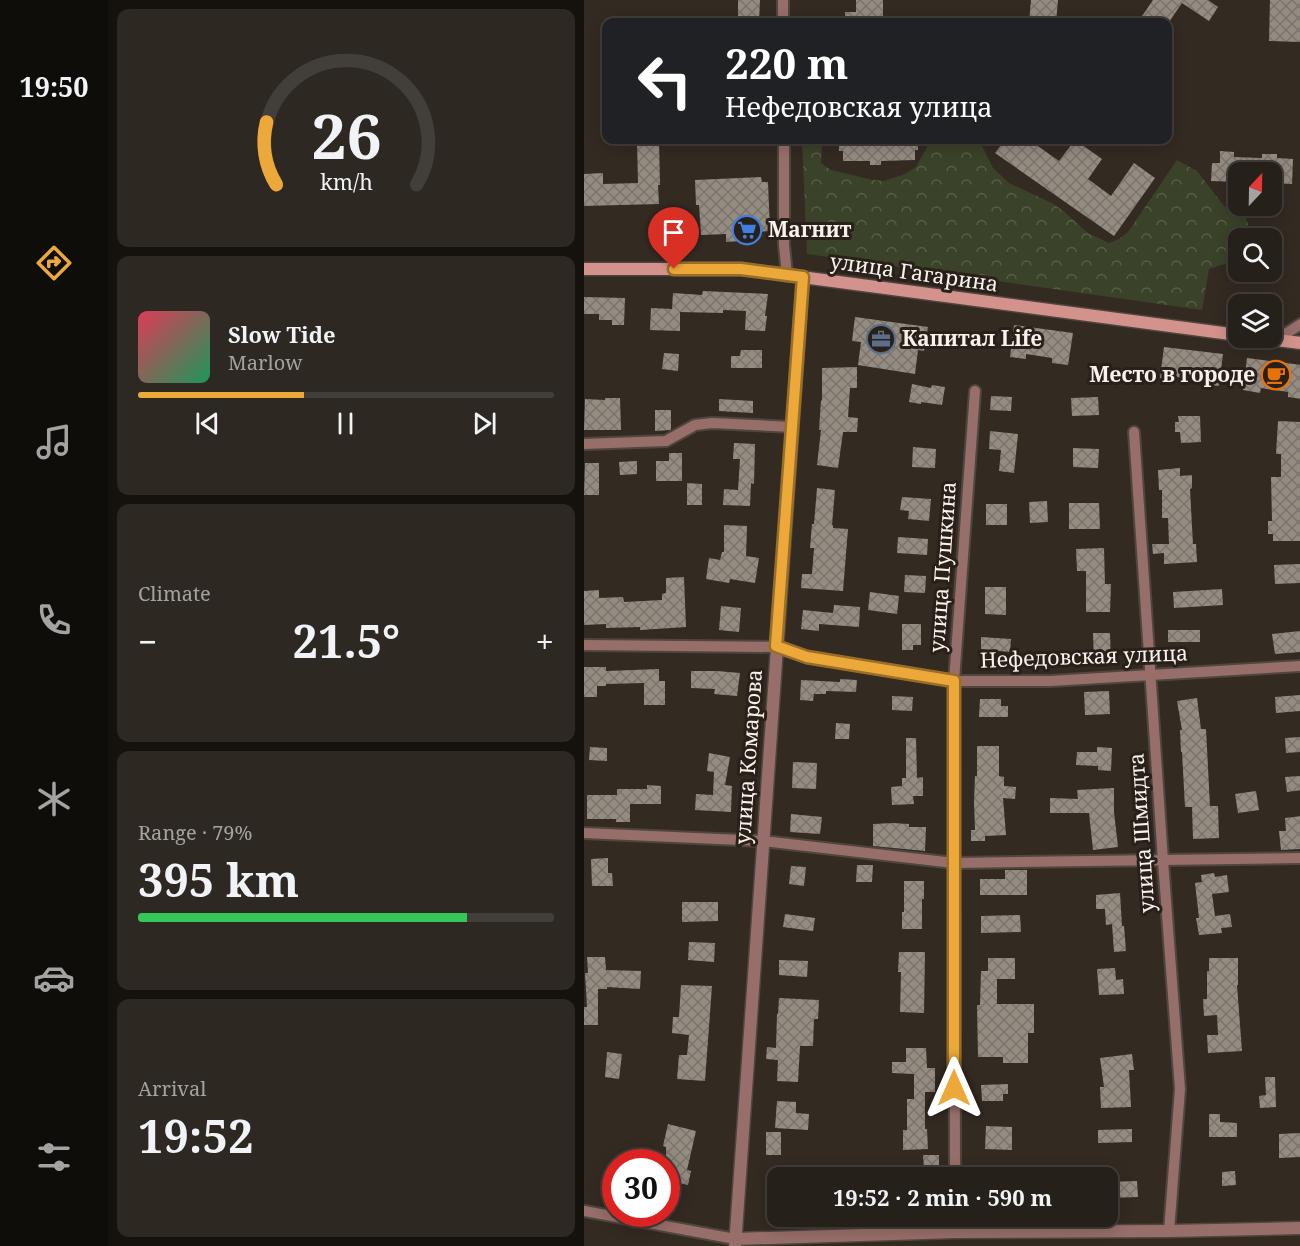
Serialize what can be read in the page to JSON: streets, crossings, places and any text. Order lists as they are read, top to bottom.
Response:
{
  "streets": {
    "main road": ["улица Гагарина"],
    "street": [
      "улица Пушкина",
      "Нефедовская улица",
      "улица Комарова",
      "улица Шмидта"
    ]
  },
  "crossings": [
    ["улица Гагарина", "улица Комарова"],
    ["улица Пушкина", "Нефедовская улица"],
    ["Нефедовская улица", "улица Комарова"],
    ["Нефедовская улица", "улица Шмидта"]
  ],
  "places": {
    "supermarket": ["Магнит"],
    "office": ["Капитал Life"],
    "cafe": ["Место в городе"]
  },
  "north": "top",
  "page": {
    "tabs": "19:50",
    "turn": ["220 m", "Нефедовская улица"],
    "song": ["Slow Tide", "Marlow"],
    "tile": [
      "Climate",
      ["Range · 79%", "395 km"],
      ["Arrival", "19:52"]
    ],
    "heat": ["−", "21.5°", "+"],
    "limit": "30",
    "trip": "19:52 · 2 min · 590 m",
    "gauge": ["26", "km/h"]
  }
}
